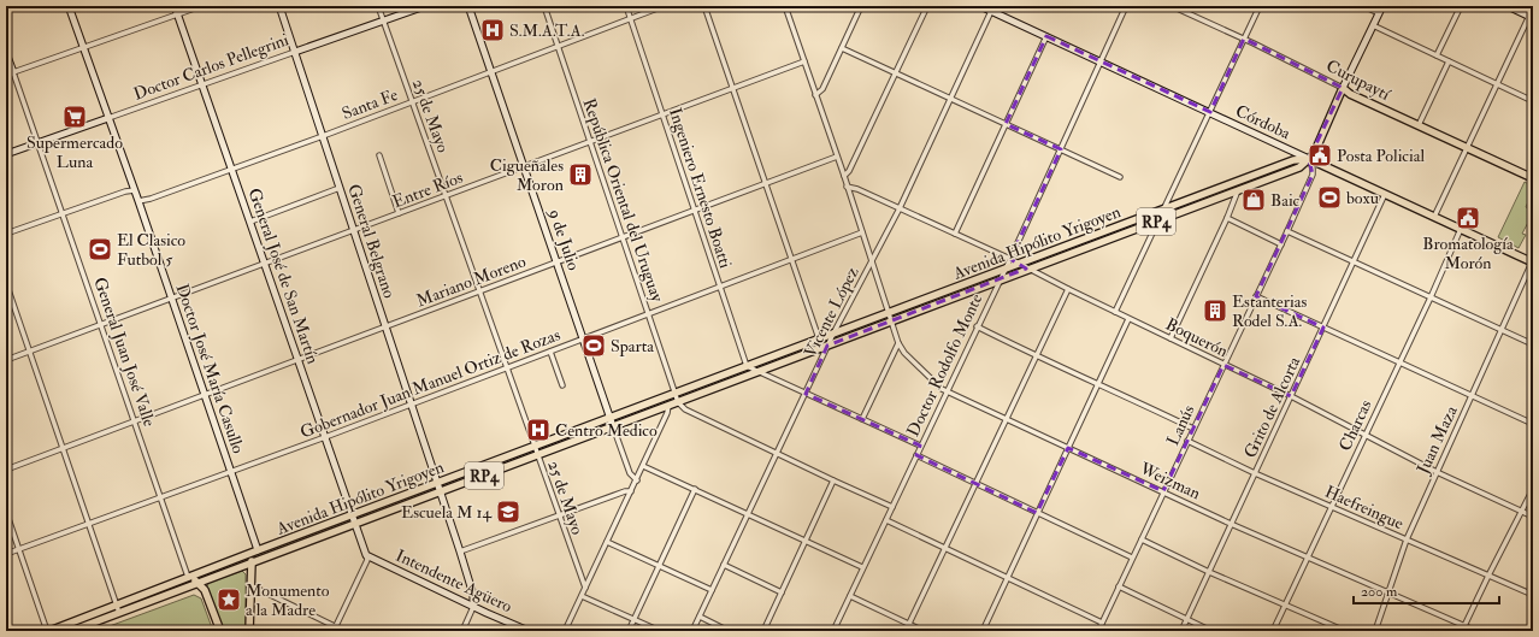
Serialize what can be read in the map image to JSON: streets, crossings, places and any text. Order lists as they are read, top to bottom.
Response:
{
  "streets": {
    "main road": [
      "Curupaytí",
      "Córdoba",
      "RP4",
      "Avenida Hipólito Yrigoyen"
    ],
    "street": [
      "Doctor Carlos Pellegrini",
      "Santa Fe",
      "25 de Mayo",
      "Ingeniero Ernesto Boatti",
      "Entre Ríos",
      "República Oriental del Uruguay",
      "9 de Julio",
      "General Belgrano",
      "General José de San Martín",
      "Mariano Moreno",
      "Vicente López",
      "Boquerón",
      "General Juan José Valle",
      "Doctor Rodolfo Monte",
      "Doctor José María Casullo",
      "Gobernador Juan Manuel Ortiz de Rozas",
      "Grito de Alcorta",
      "Lanús",
      "Charcas",
      "Juan Maza",
      "Weizman",
      "Haefreingue",
      "Intendente Agüero"
    ]
  },
  "crossings": [
    ["Doctor Carlos Pellegrini", "25 de Mayo"],
    ["Doctor Carlos Pellegrini", "General Belgrano"],
    ["Doctor Carlos Pellegrini", "General José de San Martín"],
    ["Doctor Carlos Pellegrini", "General Juan José Valle"],
    ["Doctor Carlos Pellegrini", "Doctor José María Casullo"],
    ["Curupaytí", "RP4"],
    ["Santa Fe", "25 de Mayo"],
    ["Santa Fe", "Ingeniero Ernesto Boatti"],
    ["Santa Fe", "República Oriental del Uruguay"],
    ["Santa Fe", "9 de Julio"],
    ["Santa Fe", "General Belgrano"],
    ["Santa Fe", "General José de San Martín"],
    ["Santa Fe", "Doctor José María Casullo"],
    ["25 de Mayo", "Entre Ríos"],
    ["25 de Mayo", "Avenida Hipólito Yrigoyen"],
    ["25 de Mayo", "Mariano Moreno"],
    ["25 de Mayo", "Gobernador Juan Manuel Ortiz de Rozas"],
    ["Córdoba", "RP4"],
    ["Córdoba", "Avenida Hipólito Yrigoyen"],
    ["Córdoba", "Vicente López"],
    ["Córdoba", "Doctor Rodolfo Monte"],
    ["Córdoba", "Grito de Alcorta"],
    ["Córdoba", "Lanús"],
    ["Córdoba", "Charcas"],
    ["Córdoba", "Juan Maza"],
    ["Ingeniero Ernesto Boatti", "Entre Ríos"],
    ["Ingeniero Ernesto Boatti", "Avenida Hipólito Yrigoyen"],
    ["Ingeniero Ernesto Boatti", "Mariano Moreno"],
    ["Ingeniero Ernesto Boatti", "Gobernador Juan Manuel Ortiz de Rozas"],
    ["Entre Ríos", "República Oriental del Uruguay"],
    ["Entre Ríos", "9 de Julio"],
    ["Entre Ríos", "General Belgrano"],
    ["Entre Ríos", "General José de San Martín"],
    ["Entre Ríos", "General Juan José Valle"],
    ["Entre Ríos", "Doctor José María Casullo"],
    ["Entre Ríos", "Weizman"],
    ["República Oriental del Uruguay", "Avenida Hipólito Yrigoyen"],
    ["República Oriental del Uruguay", "Mariano Moreno"],
    ["República Oriental del Uruguay", "Gobernador Juan Manuel Ortiz de Rozas"],
    ["RP4", "Avenida Hipólito Yrigoyen"],
    ["RP4", "Lanús"],
    ["9 de Julio", "Avenida Hipólito Yrigoyen"],
    ["9 de Julio", "Mariano Moreno"],
    ["9 de Julio", "Gobernador Juan Manuel Ortiz de Rozas"],
    ["General Belgrano", "Avenida Hipólito Yrigoyen"],
    ["General Belgrano", "Mariano Moreno"],
    ["General Belgrano", "Gobernador Juan Manuel Ortiz de Rozas"],
    ["General Belgrano", "Intendente Agüero"],
    ["Avenida Hipólito Yrigoyen", "General José de San Martín"],
    ["Avenida Hipólito Yrigoyen", "Vicente López"],
    ["Avenida Hipólito Yrigoyen", "Boquerón"],
    ["Avenida Hipólito Yrigoyen", "General Juan José Valle"],
    ["Avenida Hipólito Yrigoyen", "Doctor Rodolfo Monte"],
    ["Avenida Hipólito Yrigoyen", "Doctor José María Casullo"],
    ["Avenida Hipólito Yrigoyen", "Lanús"],
    ["Avenida Hipólito Yrigoyen", "Weizman"],
    ["General José de San Martín", "Mariano Moreno"],
    ["General José de San Martín", "Gobernador Juan Manuel Ortiz de Rozas"],
    ["General José de San Martín", "Intendente Agüero"],
    ["Mariano Moreno", "General Juan José Valle"],
    ["Mariano Moreno", "Doctor José María Casullo"],
    ["Mariano Moreno", "Weizman"],
    ["Vicente López", "Boquerón"],
    ["Vicente López", "Weizman"],
    ["Boquerón", "Doctor Rodolfo Monte"],
    ["Boquerón", "Grito de Alcorta"],
    ["Boquerón", "Lanús"],
    ["Boquerón", "Charcas"],
    ["Boquerón", "Juan Maza"],
    ["Boquerón", "Weizman"],
    ["General Juan José Valle", "Gobernador Juan Manuel Ortiz de Rozas"],
    ["Doctor Rodolfo Monte", "Weizman"],
    ["Doctor José María Casullo", "Gobernador Juan Manuel Ortiz de Rozas"],
    ["Gobernador Juan Manuel Ortiz de Rozas", "Weizman"],
    ["Grito de Alcorta", "Weizman"],
    ["Grito de Alcorta", "Haefreingue"],
    ["Lanús", "Weizman"],
    ["Lanús", "Haefreingue"],
    ["Charcas", "Weizman"],
    ["Charcas", "Haefreingue"],
    ["Juan Maza", "Weizman"],
    ["Juan Maza", "Haefreingue"]
  ],
  "places": {
    "hospital": ["S.M.A.T.A.", "Centro Medico"],
    "supermarket": ["Supermercado Luna"],
    "public building": ["Posta Policial", "Bromatología Morón"],
    "building": ["Cigueñales Moron", "Estanterias Rodel S.A."],
    "sports": ["boxu", "El Clasico Futbol 5", "Sparta"],
    "shop": ["Baic"],
    "school or university": ["Escuela M 14"],
    "place": ["Monumento a la Madre"]
  },
  "scale_bar": "200 m"
}
